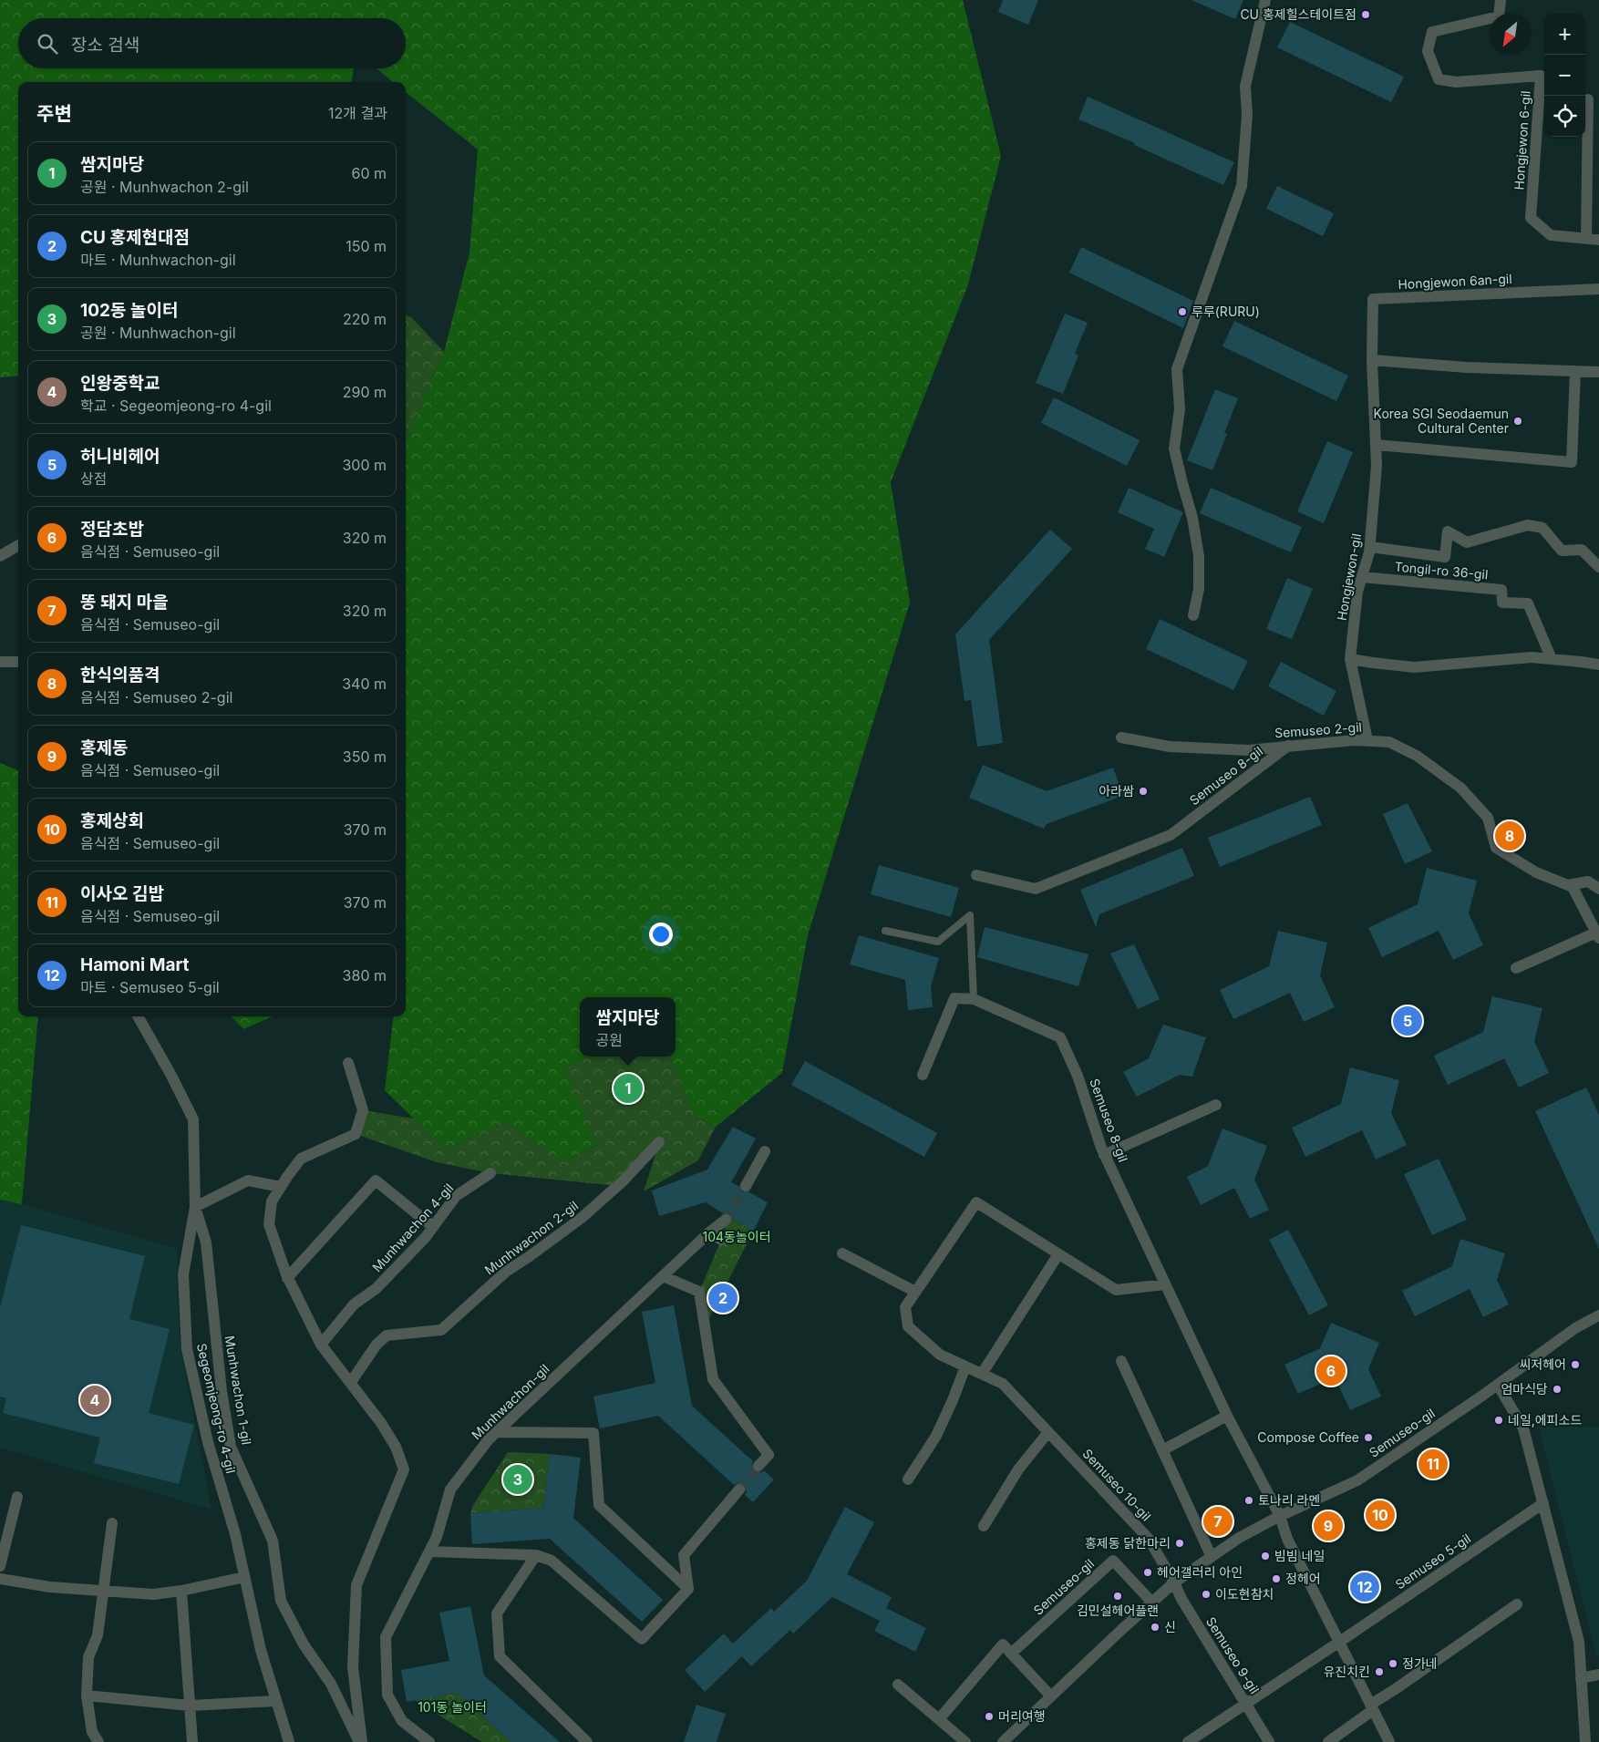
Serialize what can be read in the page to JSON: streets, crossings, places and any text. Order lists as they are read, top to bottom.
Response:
{
  "streets": {
    "street": [
      "Hongjewon 6-gil",
      "Hongjewon 6an-gil",
      "Tongil-ro 36-gil",
      "Hongjewon-gil",
      "Semuseo 2-gil",
      "Semuseo 8-gil",
      "Munhwachon 4-gil",
      "Munhwachon 2-gil",
      "Munhwachon 1-gil",
      "Munhwachon-gil",
      "Segeomjeong-ro 4-gil",
      "Semuseo-gil",
      "Semuseo 10-gil",
      "Semuseo 5-gil",
      "Semuseo 9-gil"
    ]
  },
  "crossings": [
    ["Hongjewon 6an-gil", "Hongjewon-gil"],
    ["Tongil-ro 36-gil", "Hongjewon-gil"],
    ["Hongjewon-gil", "Semuseo 2-gil"],
    ["Semuseo 2-gil", "Semuseo 8-gil"],
    ["Semuseo 8-gil", "Semuseo-gil"],
    ["Semuseo 8-gil", "Semuseo 10-gil"],
    ["Semuseo 8-gil", "Semuseo 5-gil"],
    ["Munhwachon 1-gil", "Segeomjeong-ro 4-gil"],
    ["Semuseo-gil", "Semuseo 10-gil"],
    ["Semuseo-gil", "Semuseo 9-gil"],
    ["Semuseo 10-gil", "Semuseo 9-gil"],
    ["Semuseo 5-gil", "Semuseo 9-gil"]
  ],
  "parks": ["104동놀이터", "101동 놀이터"],
  "places": [
    "CU 홍제힐스테이트점",
    "루루(RURU)",
    "Korea SGI Seodaemun Cultural Center",
    "아라쌈",
    "씨저헤어",
    "엄마식당",
    "네일,에피소드",
    "Compose Coffee",
    "토나리 라멘",
    "홍제동 닭한마리",
    "빔빔 네일",
    "헤어갤러리 아인",
    "정헤어",
    "이도현참치",
    "김민설헤어플랜",
    "신",
    "정가네",
    "유진치킨",
    "머리여행"
  ],
  "north": "bottom left",
  "page": {
    "map_buttons": ["+", "−"],
    "search": "장소 검색",
    "heading": ["주변", "12개 결과"],
    "list": [
      {
        "mark": "1",
        "name": "쌈지마당",
        "note": "공원 · Munhwachon 2-gil",
        "value": "60 m"
      },
      {
        "mark": "2",
        "name": "CU 홍제현대점",
        "note": "마트 · Munhwachon-gil",
        "value": "150 m"
      },
      {
        "mark": "3",
        "name": "102동 놀이터",
        "note": "공원 · Munhwachon-gil",
        "value": "220 m"
      },
      {
        "mark": "4",
        "name": "인왕중학교",
        "note": "학교 · Segeomjeong-ro 4-gil",
        "value": "290 m"
      },
      {
        "mark": "5",
        "name": "허니비헤어",
        "note": "상점",
        "value": "300 m"
      },
      {
        "mark": "6",
        "name": "정담초밥",
        "note": "음식점 · Semuseo-gil",
        "value": "320 m"
      },
      {
        "mark": "7",
        "name": "똥 돼지 마을",
        "note": "음식점 · Semuseo-gil",
        "value": "320 m"
      },
      {
        "mark": "8",
        "name": "한식의품격",
        "note": "음식점 · Semuseo 2-gil",
        "value": "340 m"
      },
      {
        "mark": "9",
        "name": "홍제동",
        "note": "음식점 · Semuseo-gil",
        "value": "350 m"
      },
      {
        "mark": "10",
        "name": "홍제상회",
        "note": "음식점 · Semuseo-gil",
        "value": "370 m"
      },
      {
        "mark": "11",
        "name": "이사오 김밥",
        "note": "음식점 · Semuseo-gil",
        "value": "370 m"
      },
      {
        "mark": "12",
        "name": "Hamoni Mart",
        "note": "마트 · Semuseo 5-gil",
        "value": "380 m"
      }
    ],
    "pins": [
      "8",
      "5",
      "1",
      "2",
      "6",
      "4",
      "11",
      "3",
      "10",
      "7",
      "9",
      "12"
    ],
    "popup": ["쌈지마당", "공원"]
  }
}
